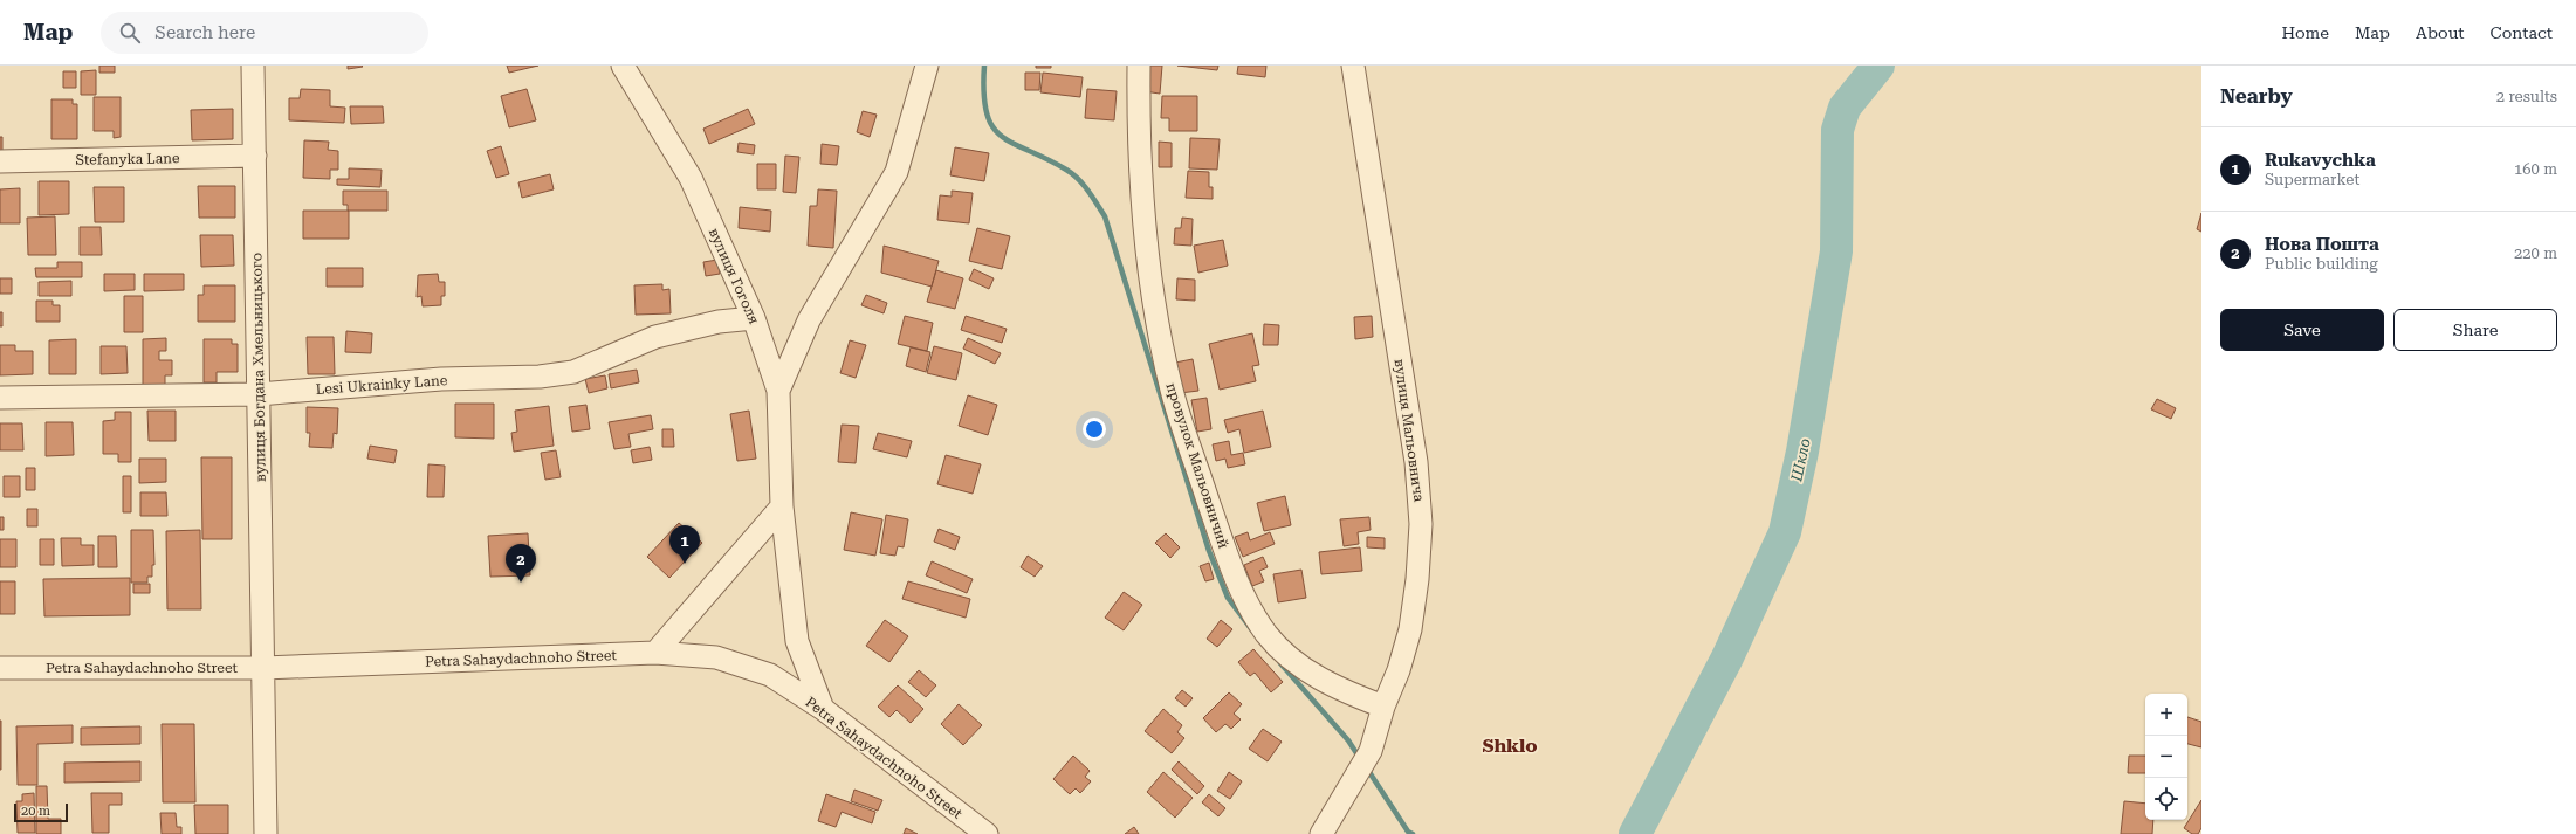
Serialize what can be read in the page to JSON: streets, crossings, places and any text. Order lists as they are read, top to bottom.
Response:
{
  "streets": {
    "street": [
      "Stefanyka Lane",
      "вулиця Гоголя",
      "вулиця Богдана Хмельницького",
      "Lesi Ukrainky Lane",
      "вулиця Мальовнича",
      "провулок Мальовничий",
      "Petra Sahaydachnoho Street"
    ]
  },
  "crossings": [
    ["Stefanyka Lane", "вулиця Богдана Хмельницького"],
    ["вулиця Гоголя", "Lesi Ukrainky Lane"],
    ["вулиця Гоголя", "Petra Sahaydachnoho Street"],
    ["вулиця Богдана Хмельницького", "Lesi Ukrainky Lane"],
    ["вулиця Богдана Хмельницького", "Petra Sahaydachnoho Street"],
    ["вулиця Мальовнича", "провулок Мальовничий"]
  ],
  "districts": ["Shklo"],
  "water": ["Шкло"],
  "scale_bar": "20 m",
  "page": {
    "header": "Map",
    "search": "Search here",
    "nav": [
      "Home",
      "Map",
      "About",
      "Contact"
    ],
    "heading": ["Nearby", "2 results"],
    "list": [
      {
        "mark": "1",
        "name": "Rukavychka",
        "note": "Supermarket",
        "value": "160 m"
      },
      {
        "mark": "2",
        "name": "Нова Пошта",
        "note": "Public building",
        "value": "220 m"
      }
    ],
    "buttons": ["Save", "Share"],
    "pins": ["1", "2"],
    "map_buttons": ["+", "−"],
    "scale": "20 m"
  }
}
